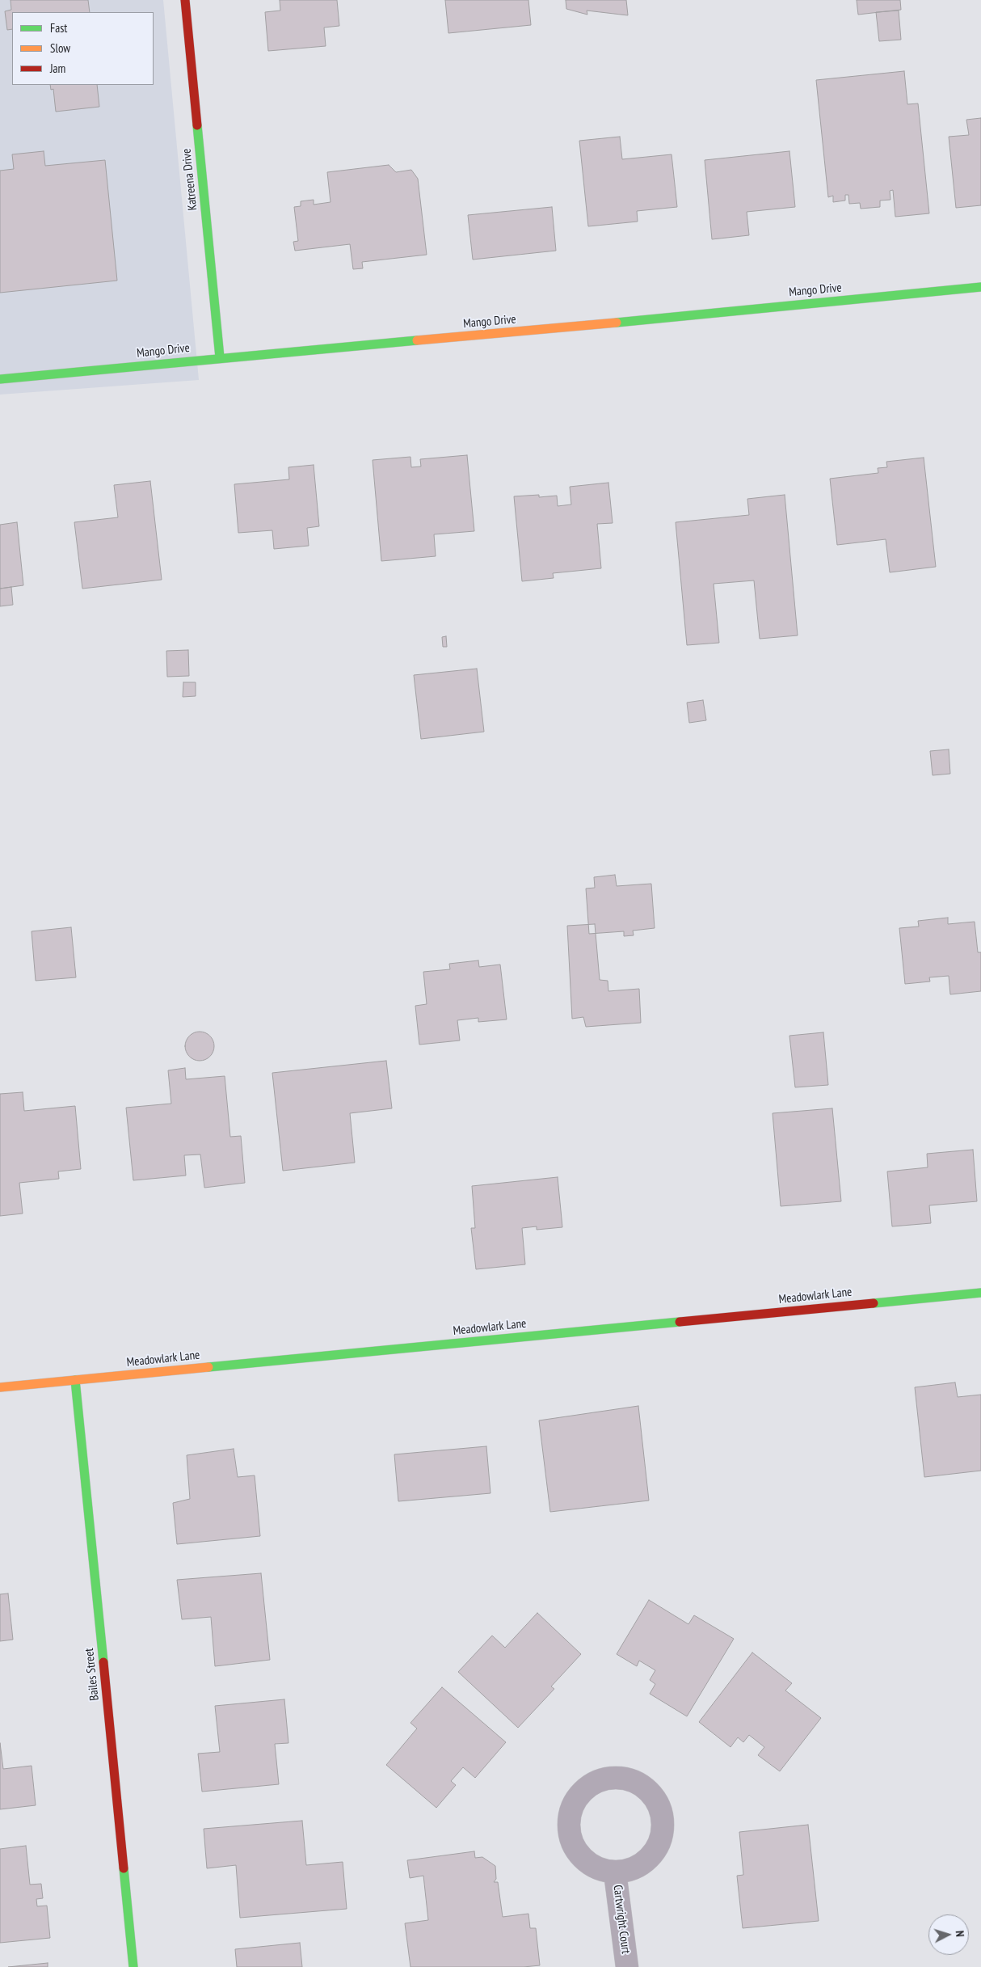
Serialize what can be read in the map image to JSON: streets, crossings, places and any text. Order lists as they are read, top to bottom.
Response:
{
  "streets": {
    "street": [
      "Katreena Drive",
      "Mango Drive",
      "Meadowlark Lane",
      "Bailes Street",
      "Cartwright Court"
    ]
  },
  "crossings": [
    ["Katreena Drive", "Mango Drive"],
    ["Meadowlark Lane", "Bailes Street"]
  ],
  "legend": ["Fast", "Slow", "Jam"],
  "north": "right"
}
